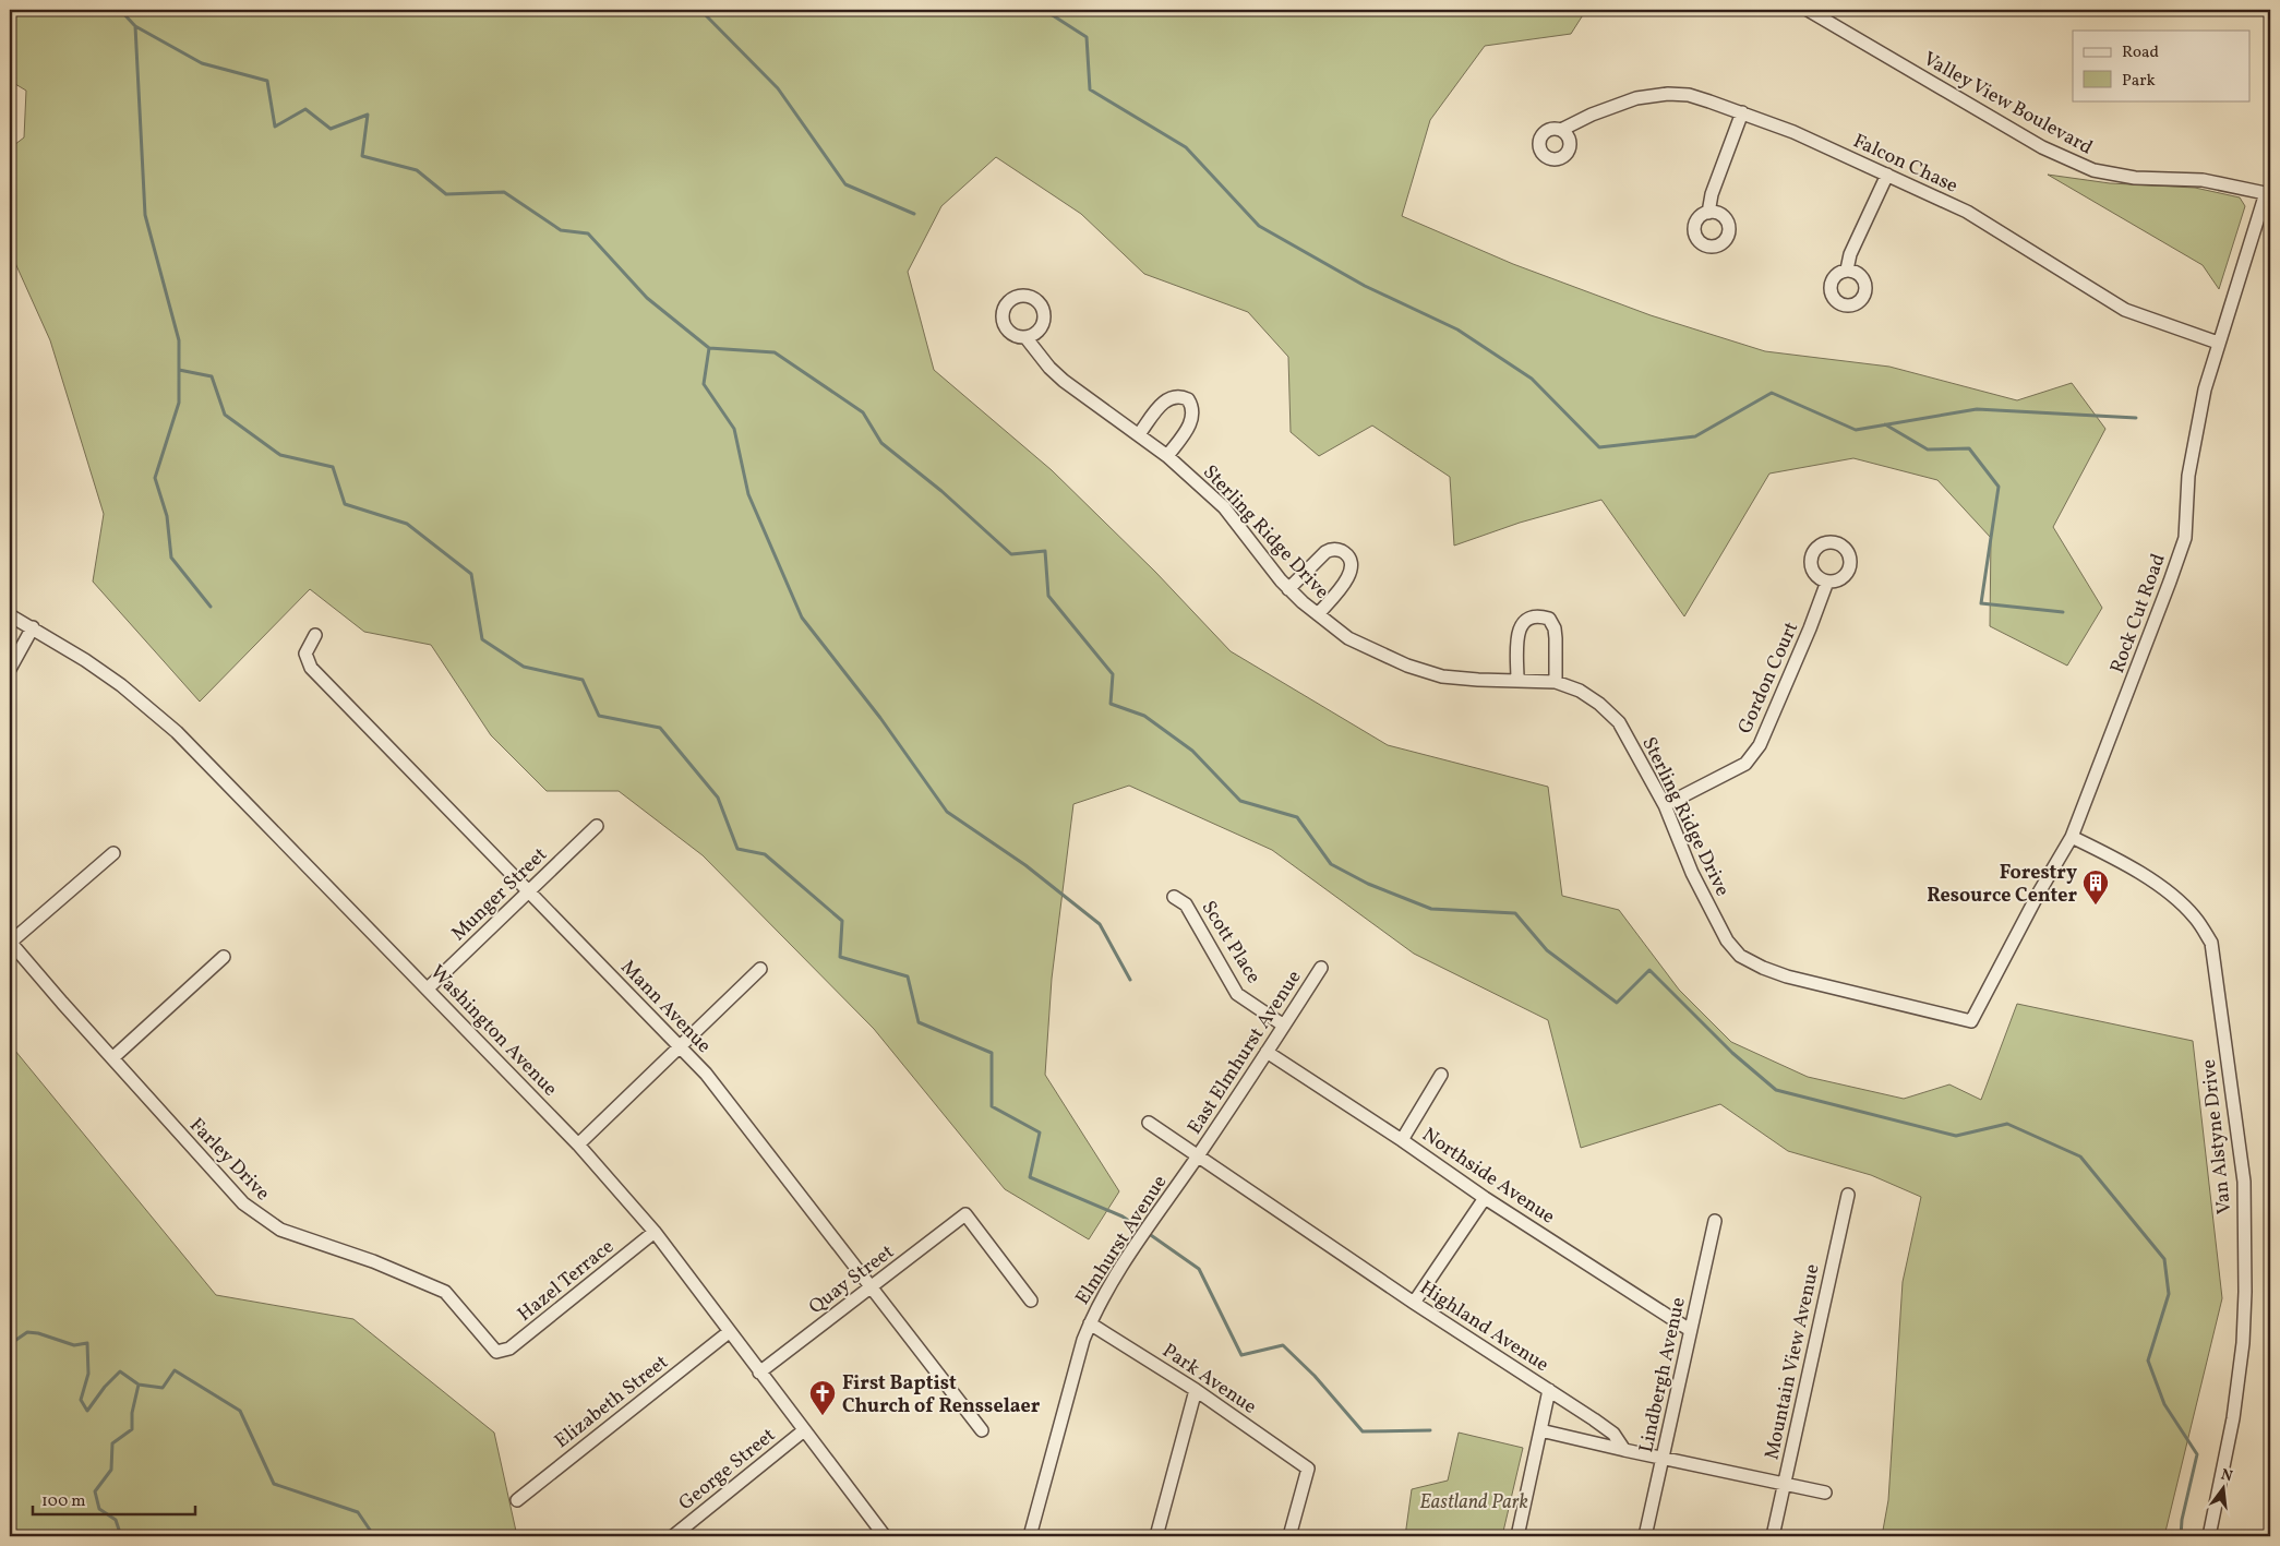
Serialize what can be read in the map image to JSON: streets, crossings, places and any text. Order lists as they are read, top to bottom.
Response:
{
  "streets": {
    "street": [
      "Valley View Boulevard",
      "Falcon Chase",
      "Sterling Ridge Drive",
      "Rock Cut Road",
      "Gordon Court",
      "Munger Street",
      "Scott Place",
      "Mann Avenue",
      "Washington Avenue",
      "East Elmhurst Avenue",
      "Van Alstyne Drive",
      "Farley Drive",
      "Northside Avenue",
      "Elmhurst Avenue",
      "Quay Street",
      "Hazel Terrace",
      "Highland Avenue",
      "Mountain View Avenue",
      "Lindbergh Avenue",
      "Park Avenue",
      "Elizabeth Street",
      "George Street"
    ]
  },
  "crossings": [
    ["Valley View Boulevard", "Rock Cut Road"],
    ["Falcon Chase", "Rock Cut Road"],
    ["Sterling Ridge Drive", "Rock Cut Road"],
    ["Sterling Ridge Drive", "Gordon Court"],
    ["Rock Cut Road", "Van Alstyne Drive"],
    ["Munger Street", "Mann Avenue"],
    ["Munger Street", "Washington Avenue"],
    ["Scott Place", "East Elmhurst Avenue"],
    ["Mann Avenue", "Quay Street"],
    ["Washington Avenue", "Quay Street"],
    ["Washington Avenue", "Hazel Terrace"],
    ["Washington Avenue", "Elizabeth Street"],
    ["Washington Avenue", "George Street"],
    ["East Elmhurst Avenue", "Northside Avenue"],
    ["East Elmhurst Avenue", "Elmhurst Avenue"],
    ["East Elmhurst Avenue", "Highland Avenue"],
    ["Farley Drive", "Hazel Terrace"],
    ["Northside Avenue", "Lindbergh Avenue"],
    ["Elmhurst Avenue", "Highland Avenue"],
    ["Elmhurst Avenue", "Park Avenue"]
  ],
  "parks": ["Eastland Park"],
  "places": {
    "building": ["Forestry Resource Center"],
    "church": ["First Baptist Church of Rensselaer"]
  },
  "legend": ["Road", "Park"],
  "scale_bar": "100 m",
  "north": "top"
}
